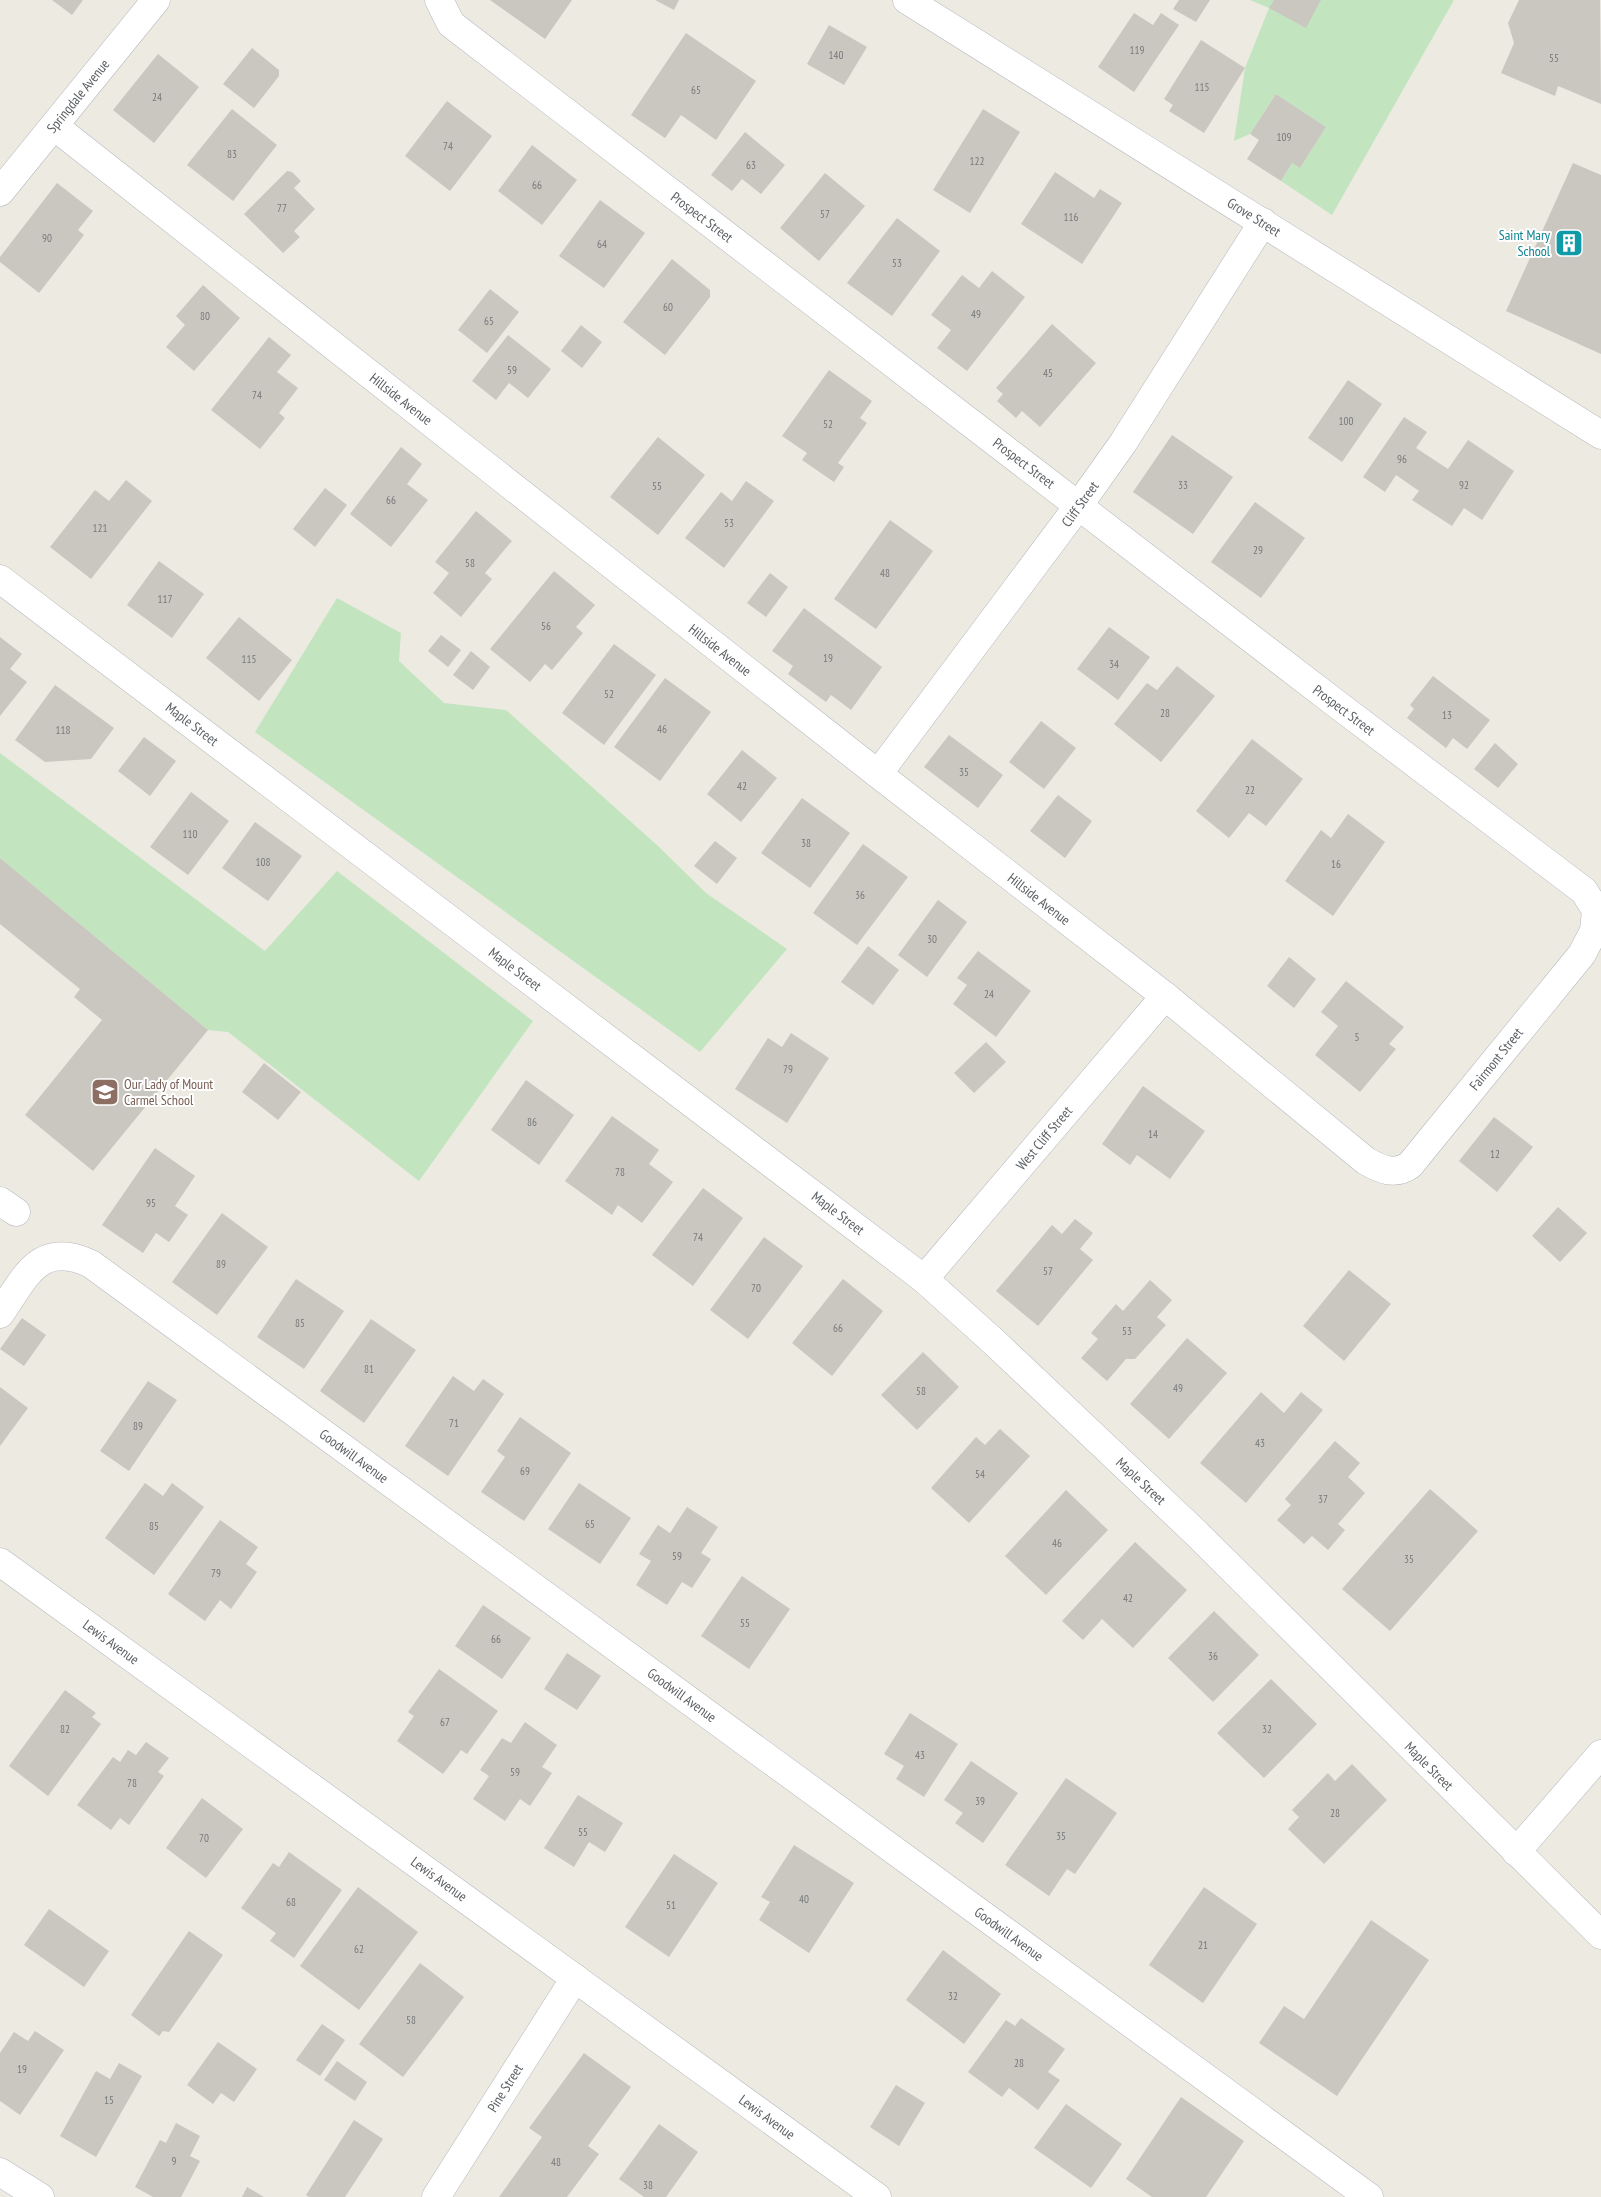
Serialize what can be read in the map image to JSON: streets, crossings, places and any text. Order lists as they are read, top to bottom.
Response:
{
  "streets": {
    "street": [
      "Springdale Avenue",
      "Prospect Street",
      "Grove Street",
      "Hillside Avenue",
      "Cliff Street",
      "Maple Street",
      "Fairmont Street",
      "West Cliff Street",
      "Goodwill Avenue",
      "Lewis Avenue",
      "Pine Street"
    ]
  },
  "crossings": [
    ["Springdale Avenue", "Hillside Avenue"],
    ["Prospect Street", "Cliff Street"],
    ["Prospect Street", "Fairmont Street"],
    ["Grove Street", "Cliff Street"],
    ["Hillside Avenue", "Cliff Street"],
    ["Hillside Avenue", "Fairmont Street"],
    ["Hillside Avenue", "West Cliff Street"],
    ["Maple Street", "West Cliff Street"],
    ["Lewis Avenue", "Pine Street"]
  ],
  "places": {
    "building": ["Saint Mary School"],
    "school or university": ["Our Lady of Mount Carmel School"]
  },
  "house_numbers": [
    "119",
    "140",
    "55",
    "115",
    "65",
    "24",
    "109",
    "74",
    "83",
    "122",
    "63",
    "66",
    "77",
    "57",
    "116",
    "90",
    "64",
    "53",
    "60",
    "49",
    "80",
    "65",
    "59",
    "45",
    "74",
    "100",
    "52",
    "96",
    "33",
    "92",
    "55",
    "66",
    "53",
    "121",
    "29",
    "58",
    "48",
    "117",
    "56",
    "19",
    "115",
    "34",
    "52",
    "28",
    "13",
    "46",
    "118",
    "35",
    "42",
    "22",
    "110",
    "38",
    "108",
    "16",
    "36",
    "30",
    "24",
    "5",
    "79",
    "86",
    "14",
    "12",
    "78",
    "95",
    "74",
    "89",
    "57",
    "70",
    "85",
    "66",
    "53",
    "81",
    "49",
    "58",
    "71",
    "89",
    "43",
    "69",
    "54",
    "37",
    "65",
    "85",
    "46",
    "59",
    "35",
    "79",
    "42",
    "55",
    "66",
    "36",
    "67",
    "82",
    "32",
    "43",
    "59",
    "78",
    "39",
    "28",
    "55",
    "35",
    "70",
    "40",
    "68",
    "51",
    "21",
    "62",
    "32",
    "58",
    "28",
    "19",
    "15",
    "9",
    "48",
    "38"
  ]
}
